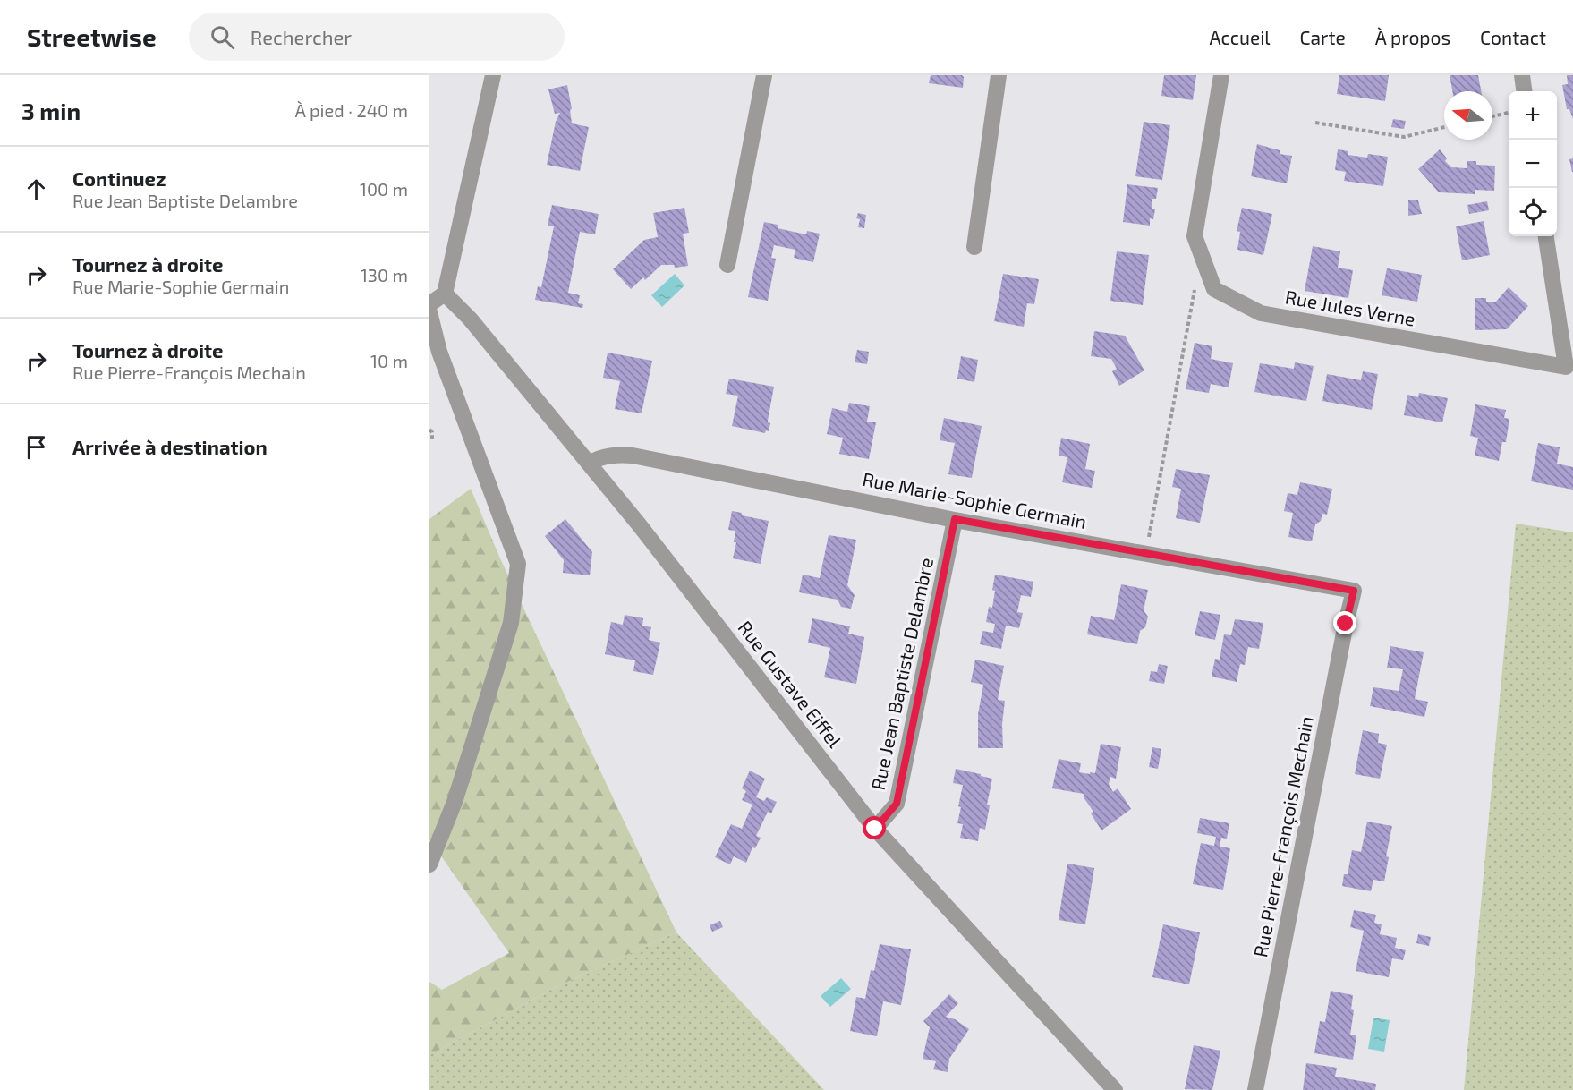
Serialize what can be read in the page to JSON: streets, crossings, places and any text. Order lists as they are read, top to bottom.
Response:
{
  "streets": {
    "street": [
      "Rue Jules Verne",
      "Rue Marie-Sophie Germain",
      "Rue Jean Baptiste Delambre",
      "Rue Gustave Eiffel",
      "Rue Pierre-François Mechain"
    ]
  },
  "crossings": [
    ["Rue Marie-Sophie Germain", "Rue Jean Baptiste Delambre"],
    ["Rue Marie-Sophie Germain", "Rue Gustave Eiffel"],
    ["Rue Marie-Sophie Germain", "Rue Pierre-François Mechain"],
    ["Rue Jean Baptiste Delambre", "Rue Gustave Eiffel"]
  ],
  "north": "left",
  "page": {
    "header": "Streetwise",
    "search": "Rechercher",
    "nav": [
      "Accueil",
      "Carte",
      "À propos",
      "Contact"
    ],
    "heading": ["3 min", "À pied · 240 m"],
    "map_buttons": ["+", "−"],
    "list": [
      ["Continuez", "Rue Jean Baptiste Delambre", "100 m"],
      ["Tournez à droite", "Rue Marie-Sophie Germain", "130 m"],
      ["Tournez à droite", "Rue Pierre-François Mechain", "10 m"],
      "Arrivée à destination"
    ]
  }
}
